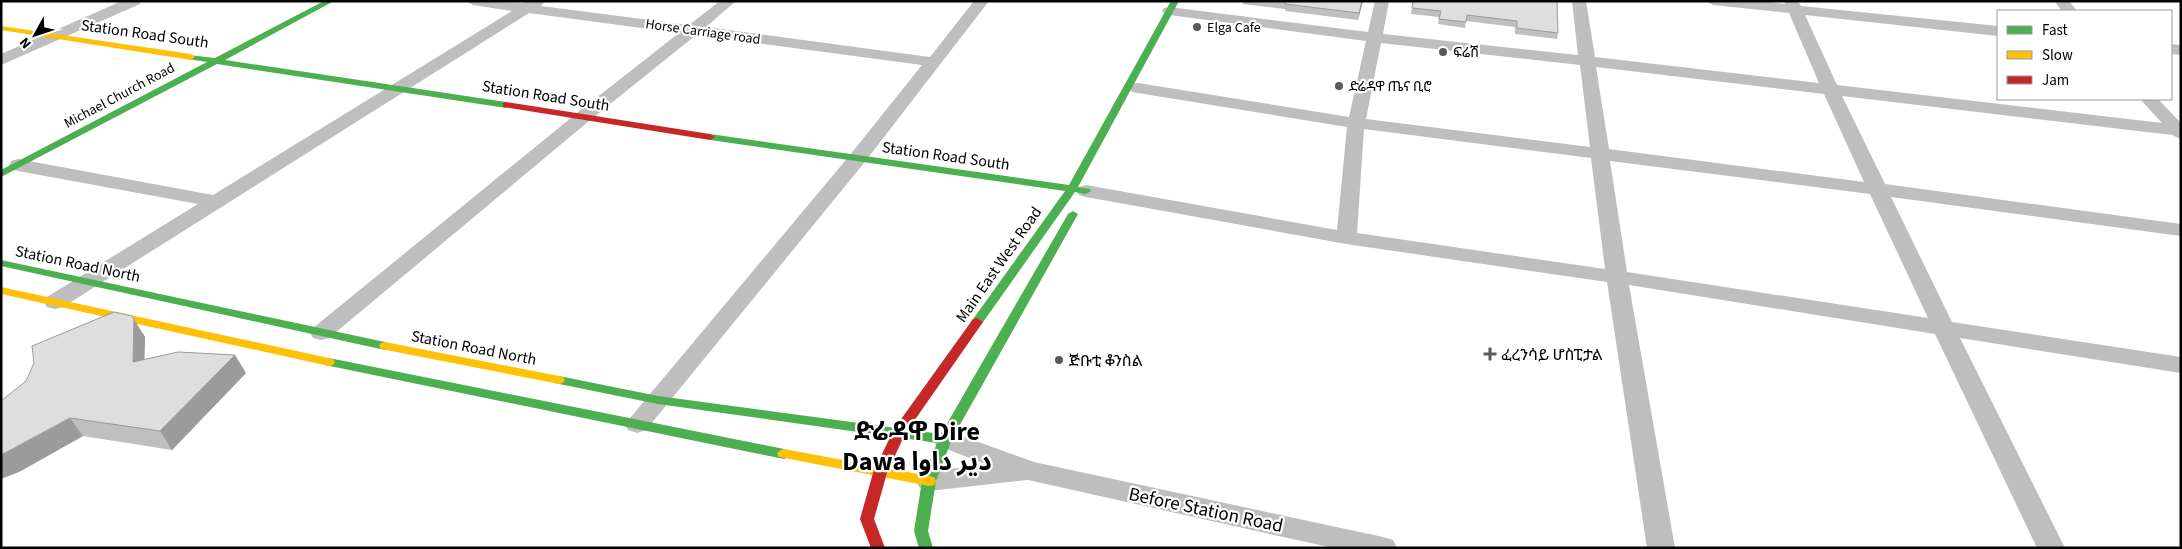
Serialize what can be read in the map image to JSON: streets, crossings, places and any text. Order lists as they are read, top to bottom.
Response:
{
  "streets": {
    "main road": [
      "Station Road South",
      "Michael Church Road",
      "Station Road North",
      "Main East West Road"
    ],
    "street": ["Horse Carriage road", "Before Station Road"]
  },
  "crossings": [
    ["Station Road South", "Michael Church Road"],
    ["Station Road South", "Main East West Road"],
    ["Station Road North", "Main East West Road"],
    ["Station Road North", "Before Station Road"],
    ["Main East West Road", "Before Station Road"]
  ],
  "districts": ["ድሬዳዋ Dire Dawa دير داوا"],
  "places": {
    "other": [
      "Elga Cafe",
      "ፍሬሽ",
      "ድሬዳዋ ጤና ቢሮ",
      "ጅቡቲ ቆንስል"
    ],
    "health": ["ፈረንሳይ ሆስፒታል"]
  },
  "legend": ["Fast", "Slow", "Jam"],
  "north": "bottom left"
}
